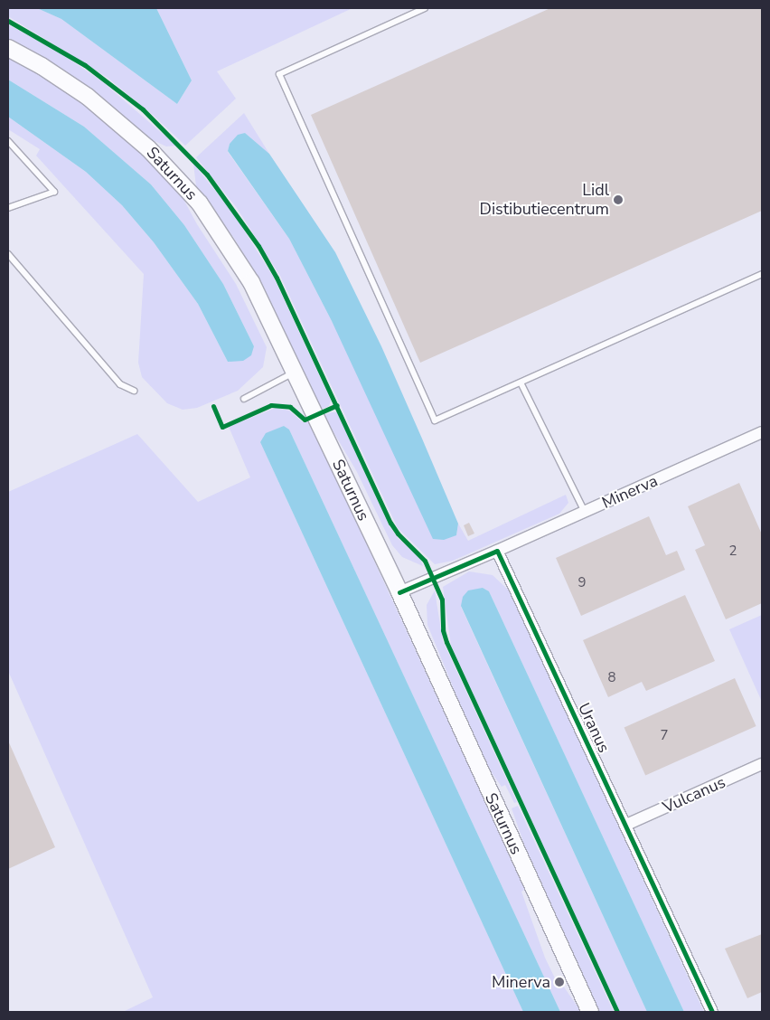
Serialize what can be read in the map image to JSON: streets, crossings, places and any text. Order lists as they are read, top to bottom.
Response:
{
  "streets": {
    "main road": ["Saturnus"],
    "street": ["Minerva", "Uranus", "Vulcanus"]
  },
  "crossings": [
    ["Minerva", "Uranus"],
    ["Uranus", "Vulcanus"]
  ],
  "places": ["Lidl Distibutiecentrum", "Minerva"],
  "house_numbers": [
    "2",
    "9",
    "8",
    "7"
  ]
}
